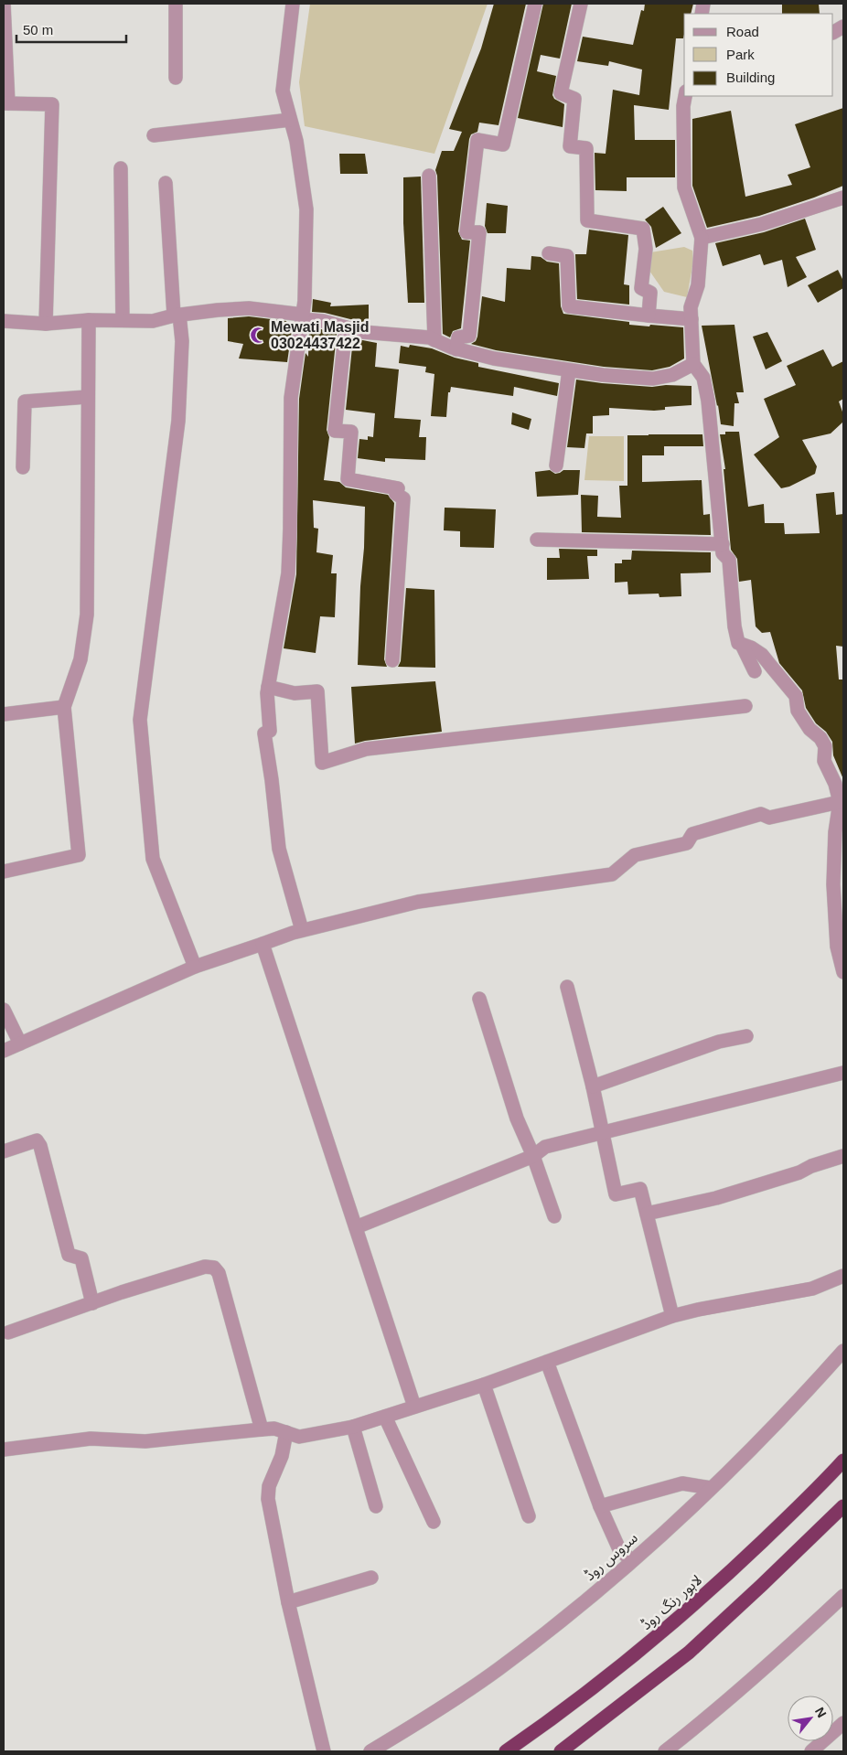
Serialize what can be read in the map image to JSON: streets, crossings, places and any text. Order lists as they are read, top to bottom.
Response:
{
  "streets": {
    "highway": ["لاہور رنگ روڈ"],
    "street": ["سروس روڈ"]
  },
  "places": {
    "mosque": ["Mewati Masjid 03024437422"]
  },
  "legend": ["Road", "Park", "Building"],
  "scale_bar": "50 m",
  "north": "top right"
}
